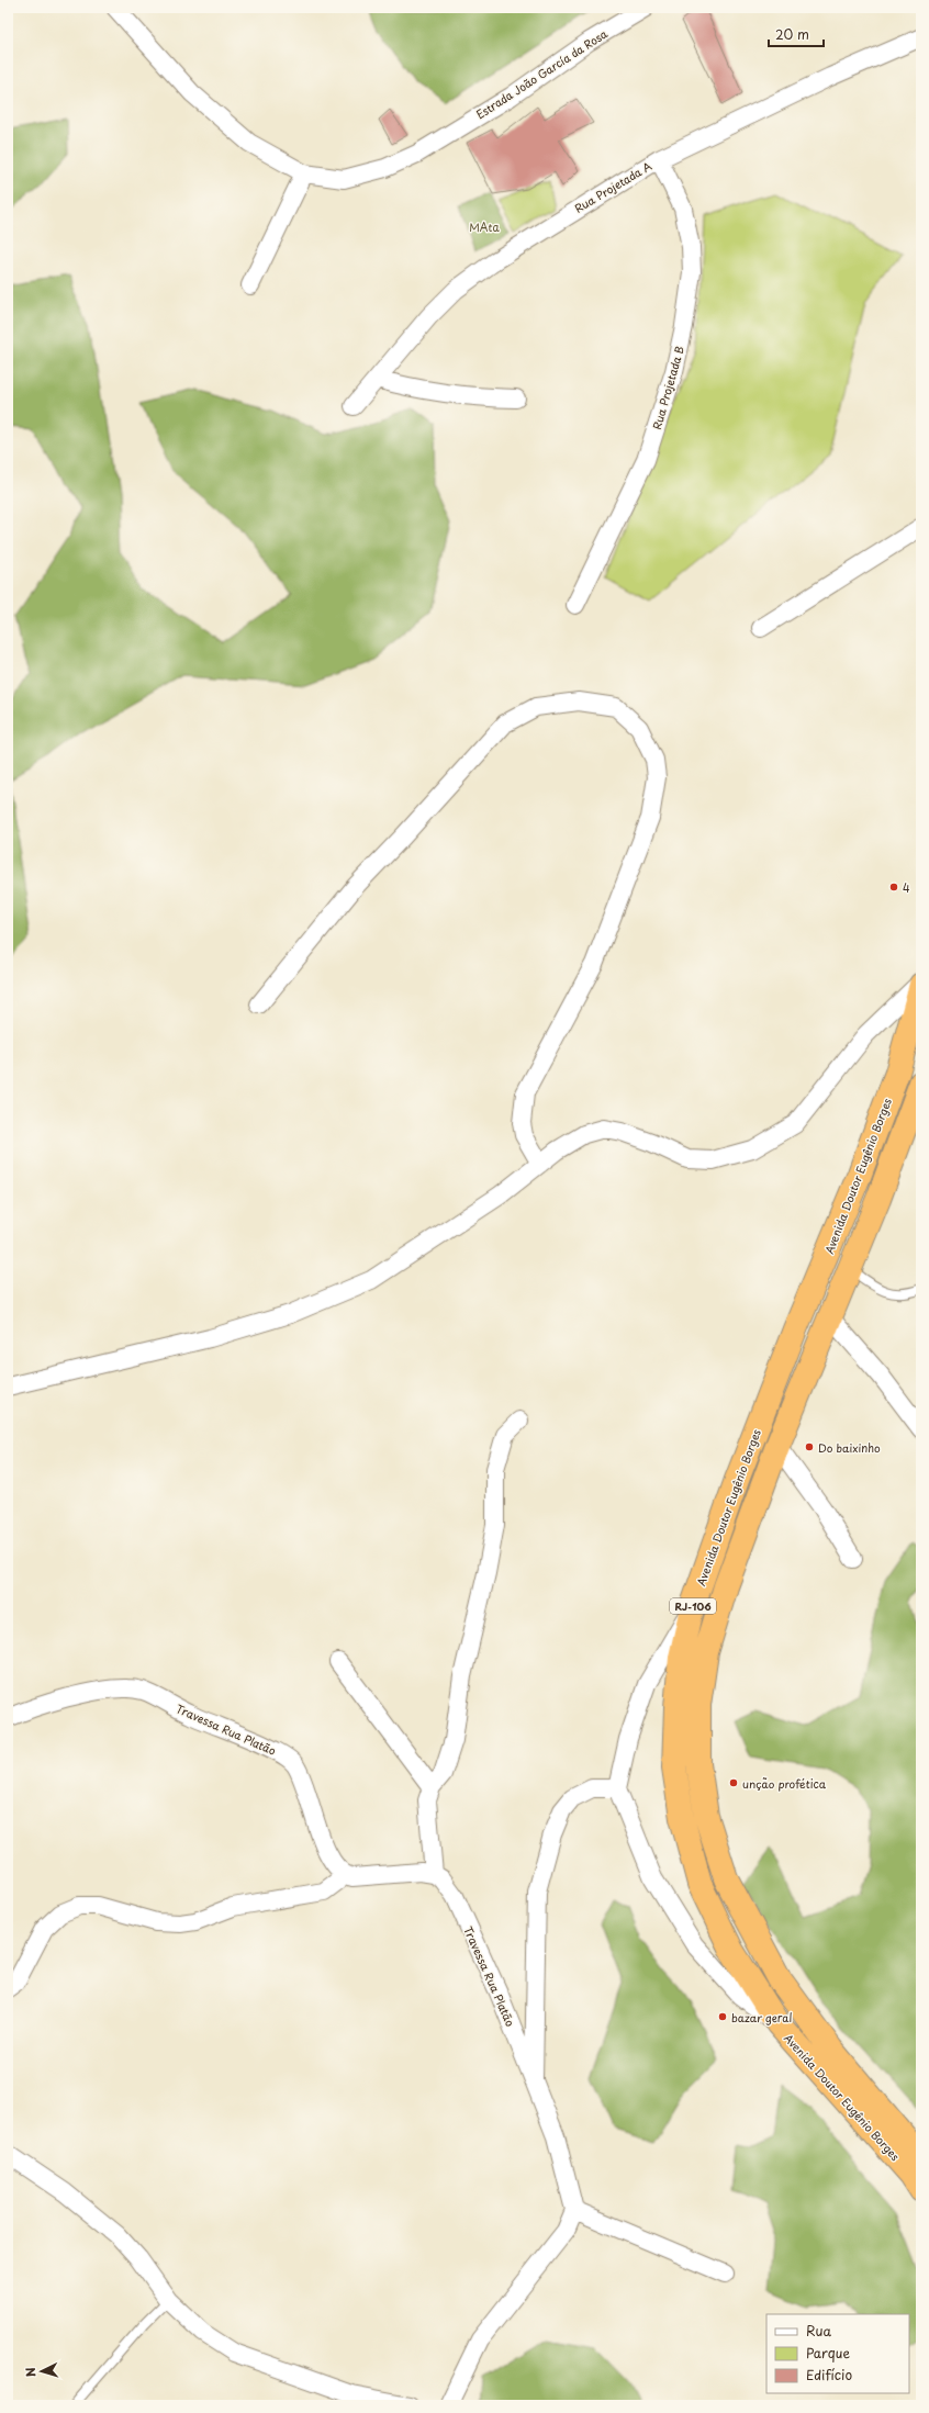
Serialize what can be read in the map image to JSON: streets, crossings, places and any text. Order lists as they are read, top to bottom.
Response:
{
  "streets": {
    "highway": ["Avenida Doutor Eugênio Borges", "RJ-106"],
    "street": [
      "Estrada João García da Rosa",
      "Rua Projetada A",
      "Rua Projetada B",
      "Travessa Rua Platão"
    ]
  },
  "crossings": [
    ["Rua Projetada A", "Rua Projetada B"]
  ],
  "parks": ["MAta"],
  "places": [
    "4",
    "Do baixinho",
    "unção profética",
    "bazar geral"
  ],
  "legend": ["Rua", "Parque", "Edifício"],
  "scale_bar": "20 m",
  "north": "left"
}
